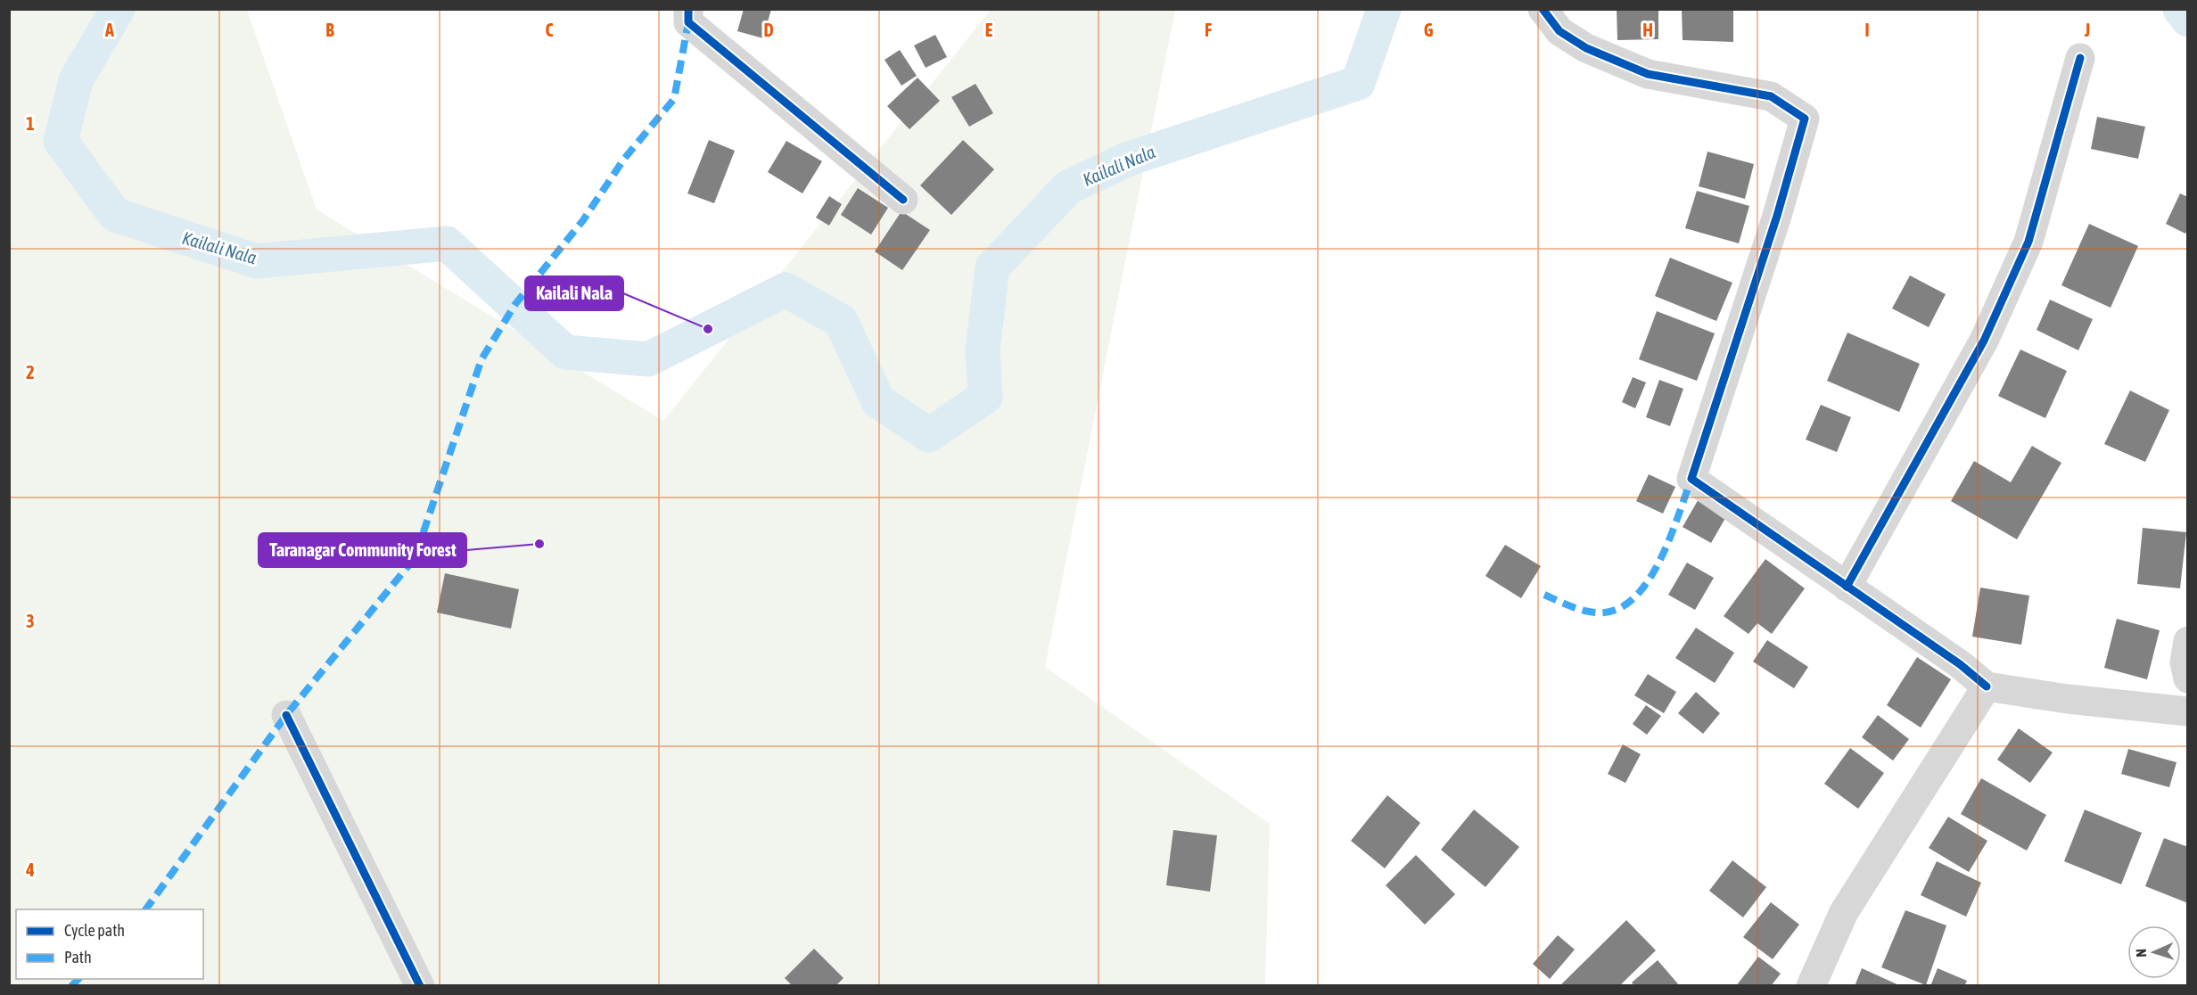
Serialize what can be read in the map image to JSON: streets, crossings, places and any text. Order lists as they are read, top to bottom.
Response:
{
  "water": ["Kailali Nala"],
  "places": ["Kailali Nala", "Taranagar Community Forest"],
  "legend": ["Cycle path", "Path"],
  "north": "left",
  "grid": {
    "columns": [
      "A",
      "B",
      "C",
      "D",
      "E",
      "F",
      "G",
      "H",
      "I",
      "J"
    ],
    "rows": [
      "1",
      "2",
      "3",
      "4"
    ]
  }
}
